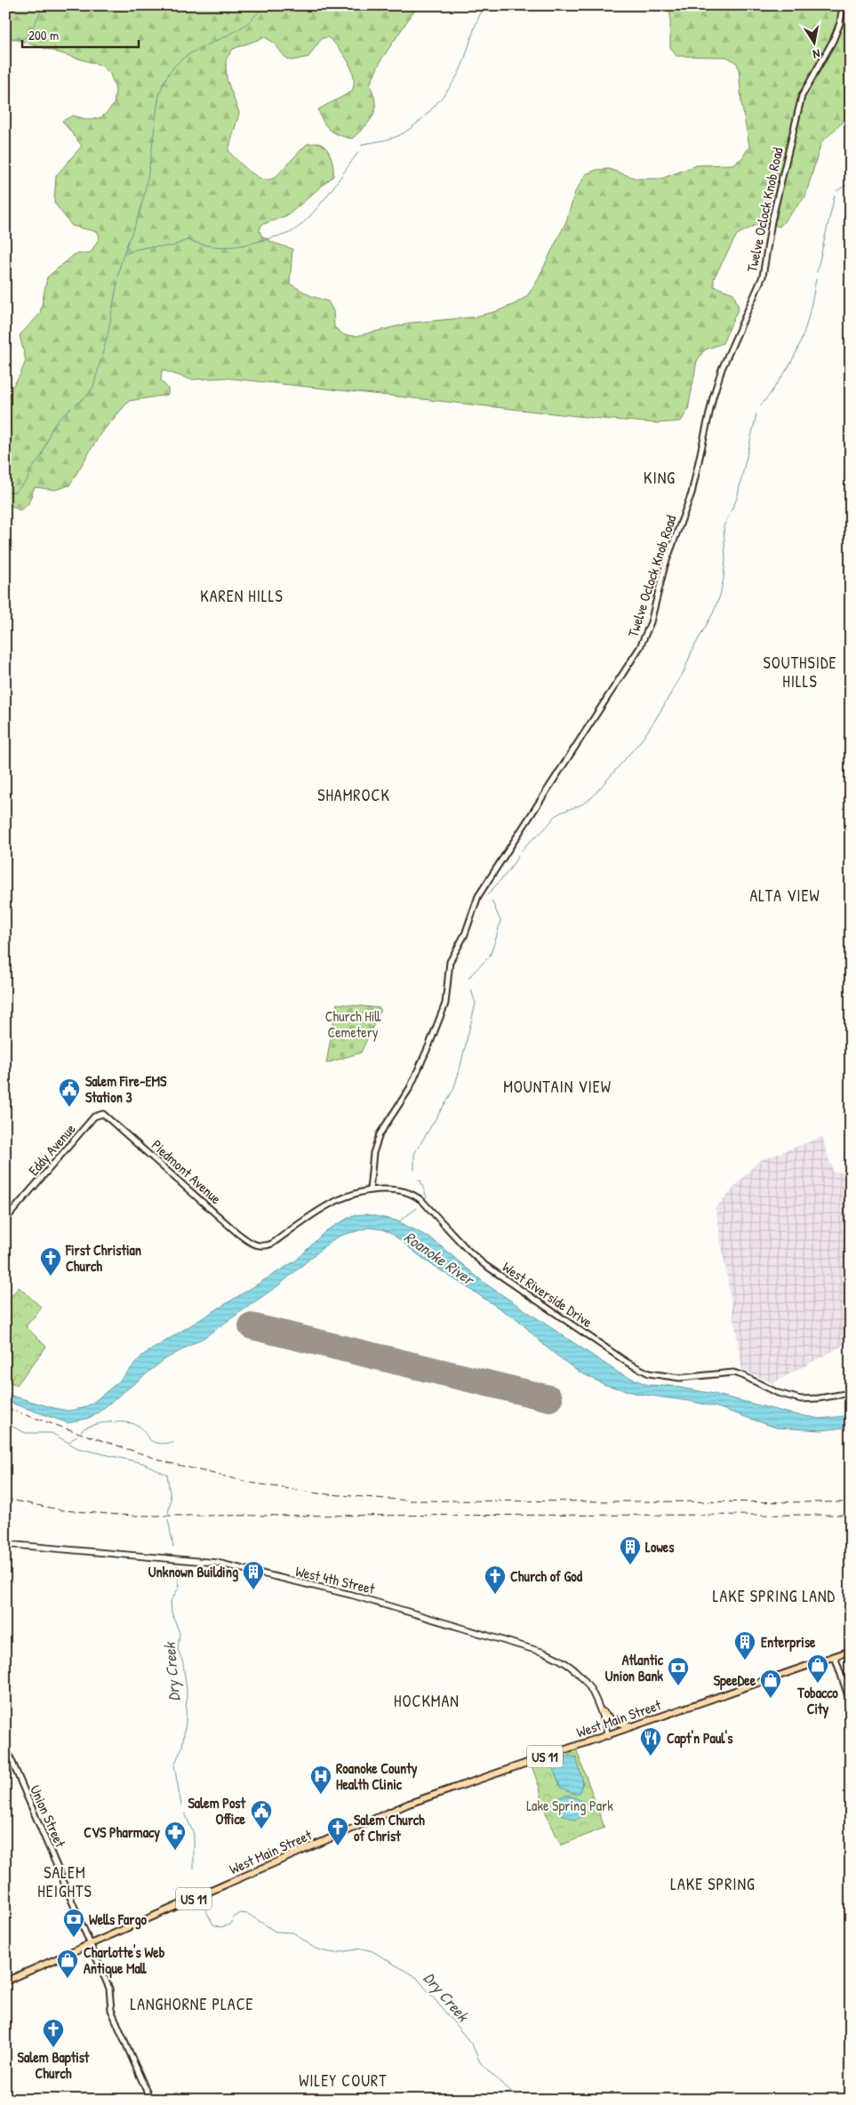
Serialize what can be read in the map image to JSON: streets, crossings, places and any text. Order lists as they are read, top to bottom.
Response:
{
  "streets": {
    "main road": ["West 4th Street", "West Main Street", "US 11"],
    "street": [
      "Twelve Oclock Knob Road",
      "Eddy Avenue",
      "Piedmont Avenue",
      "West Riverside Drive",
      "Union Street"
    ]
  },
  "crossings": [
    ["Twelve Oclock Knob Road", "West Riverside Drive"],
    ["Eddy Avenue", "Piedmont Avenue"],
    ["Piedmont Avenue", "West Riverside Drive"],
    ["West 4th Street", "West Main Street"],
    ["West Main Street", "Union Street"]
  ],
  "districts": [
    "KING",
    "KAREN HILLS",
    "SOUTHSIDE HILLS",
    "SHAMROCK",
    "ALTA VIEW",
    "MOUNTAIN VIEW",
    "LAKE SPRING LAND",
    "HOCKMAN",
    "SALEM HEIGHTS",
    "LAKE SPRING",
    "LANGHORNE PLACE",
    "WILEY COURT"
  ],
  "water": ["Roanoke River", "Dry Creek"],
  "parks": ["Church Hill Cemetery", "Lake Spring Park"],
  "places": {
    "public building": ["Salem Fire-EMS Station 3", "Salem Post Office"],
    "church": [
      "First Christian Church",
      "Church of God",
      "Salem Church of Christ",
      "Salem Baptist Church"
    ],
    "building": ["Lowes", "Unknown Building", "Enterprise"],
    "shop": ["Tobacco City", "SpeeDee", "Charlotte's Web Antique Mall"],
    "bank": ["Atlantic Union Bank", "Wells Fargo"],
    "restaurant": ["Capt'n Paul's"],
    "hospital": ["Roanoke County Health Clinic"],
    "pharmacy": ["CVS Pharmacy"]
  },
  "scale_bar": "200 m",
  "north": "bottom"
}
